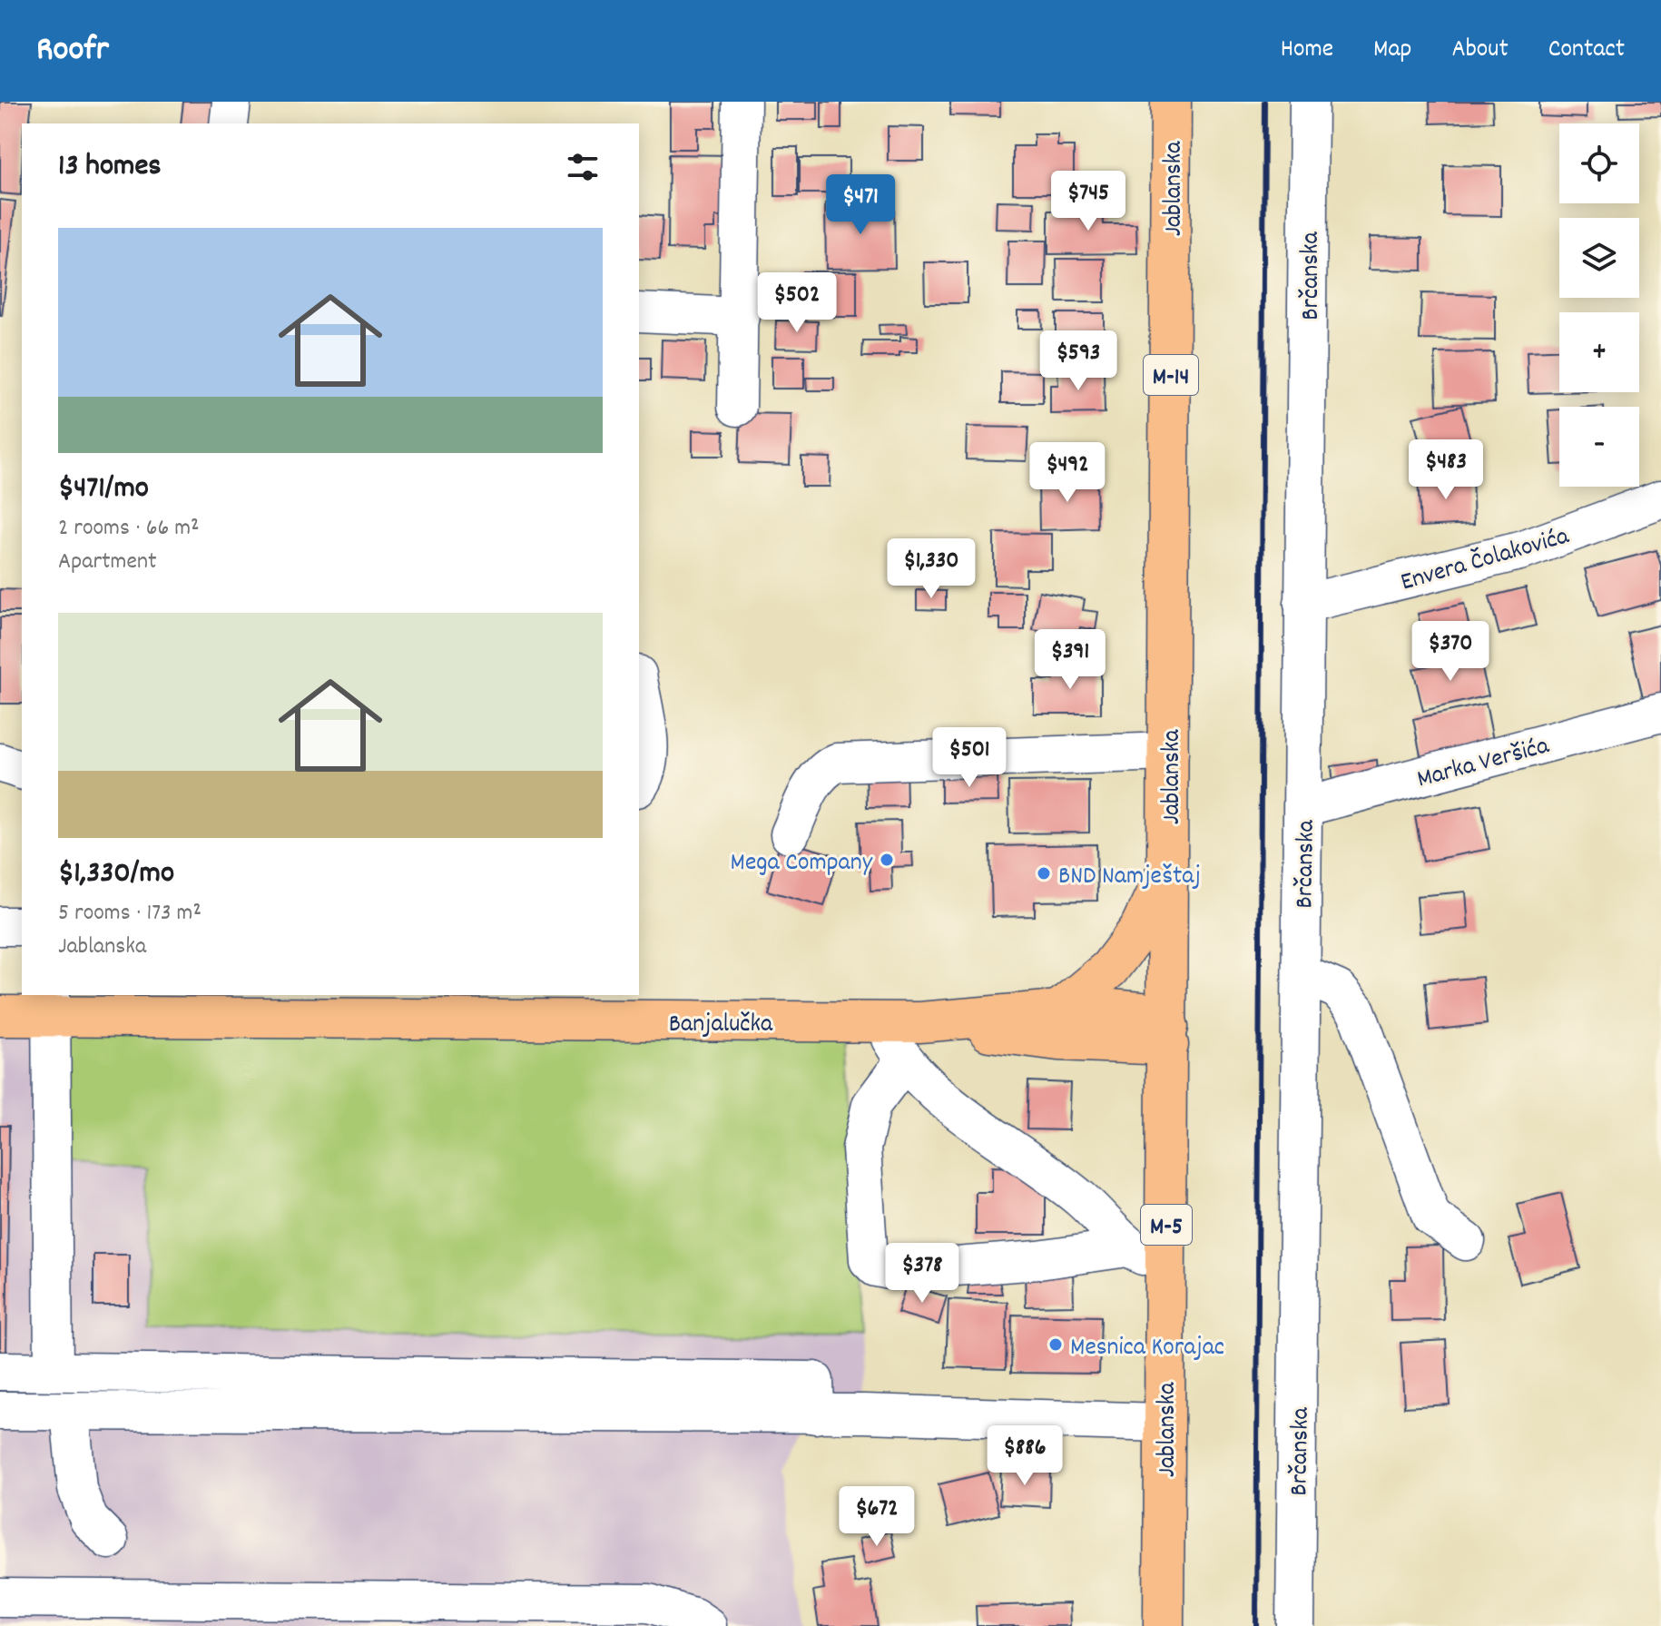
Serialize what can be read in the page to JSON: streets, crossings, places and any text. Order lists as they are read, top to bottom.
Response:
{
  "streets": {
    "main road": [
      "Jablanska",
      "M-14",
      "Banjalučka",
      "M-5"
    ],
    "street": ["Brčanska", "Envera Čolakovića", "Marka Veršića"]
  },
  "crossings": [
    ["Brčanska", "Envera Čolakovića"],
    ["Brčanska", "Marka Veršića"]
  ],
  "places": ["Mega Company", "BND Namještaj", "Mesnica Korajac"],
  "page": {
    "header": "Roofr",
    "nav": [
      "Home",
      "Map",
      "About",
      "Contact"
    ],
    "map_buttons": ["+", "−"],
    "heading": "13 homes",
    "price": [
      "$745",
      "$471",
      "$502",
      "$593",
      "$483",
      "$492",
      "$1,330",
      "$370",
      "$391",
      "$501",
      "$378",
      "$886",
      "$672"
    ],
    "list": [
      {
        "name": "$471/mo",
        "note": "2 rooms · 66 m² · Apartment"
      },
      {
        "name": "$1,330/mo",
        "note": "5 rooms · 173 m² · Jablanska"
      }
    ]
  }
}
